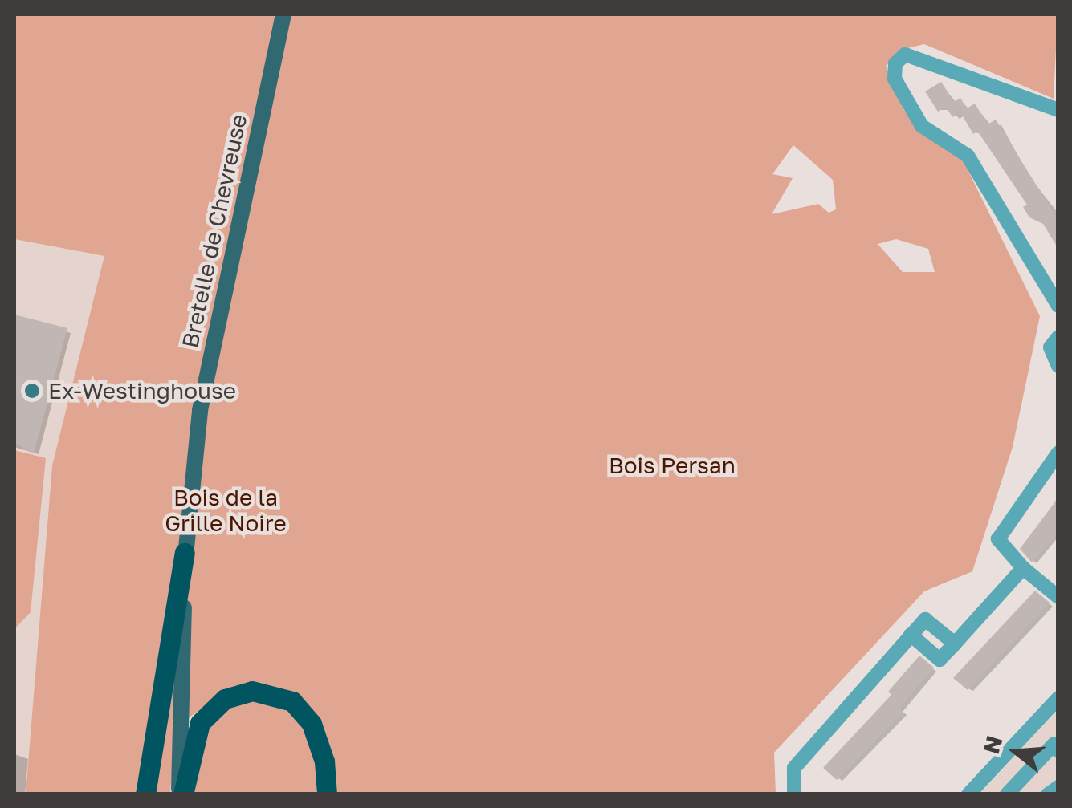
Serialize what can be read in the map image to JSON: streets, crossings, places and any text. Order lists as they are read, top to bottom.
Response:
{
  "streets": {
    "main road": ["Bretelle de Chevreuse"]
  },
  "parks": ["Bois Persan", "Bois de la Grille Noire"],
  "places": ["Ex-Westinghouse"],
  "north": "left"
}
